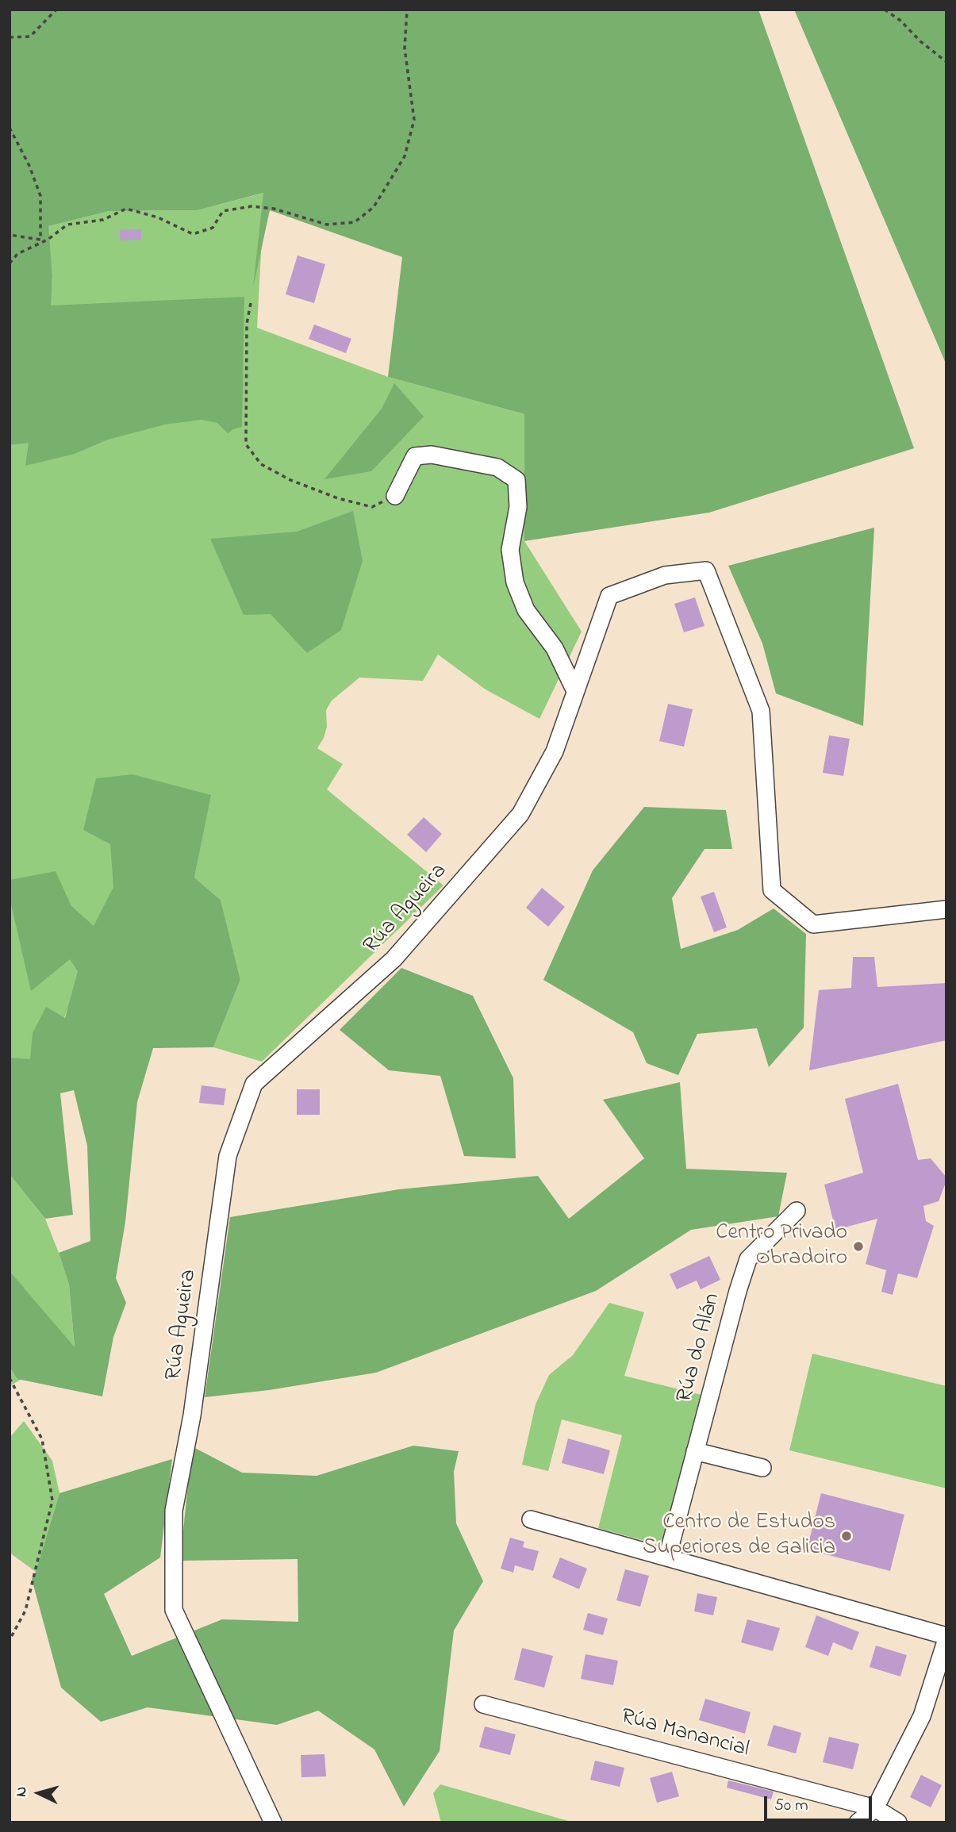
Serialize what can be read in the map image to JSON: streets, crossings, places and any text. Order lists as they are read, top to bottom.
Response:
{
  "streets": {
    "street": ["Rúa Agueira", "Rúa do Alán", "Rúa Manancial"]
  },
  "places": ["Centro Privado Obradoiro", "Centro de Estudos Superiores de Galicia"],
  "scale_bar": "50 m",
  "north": "left"
}
